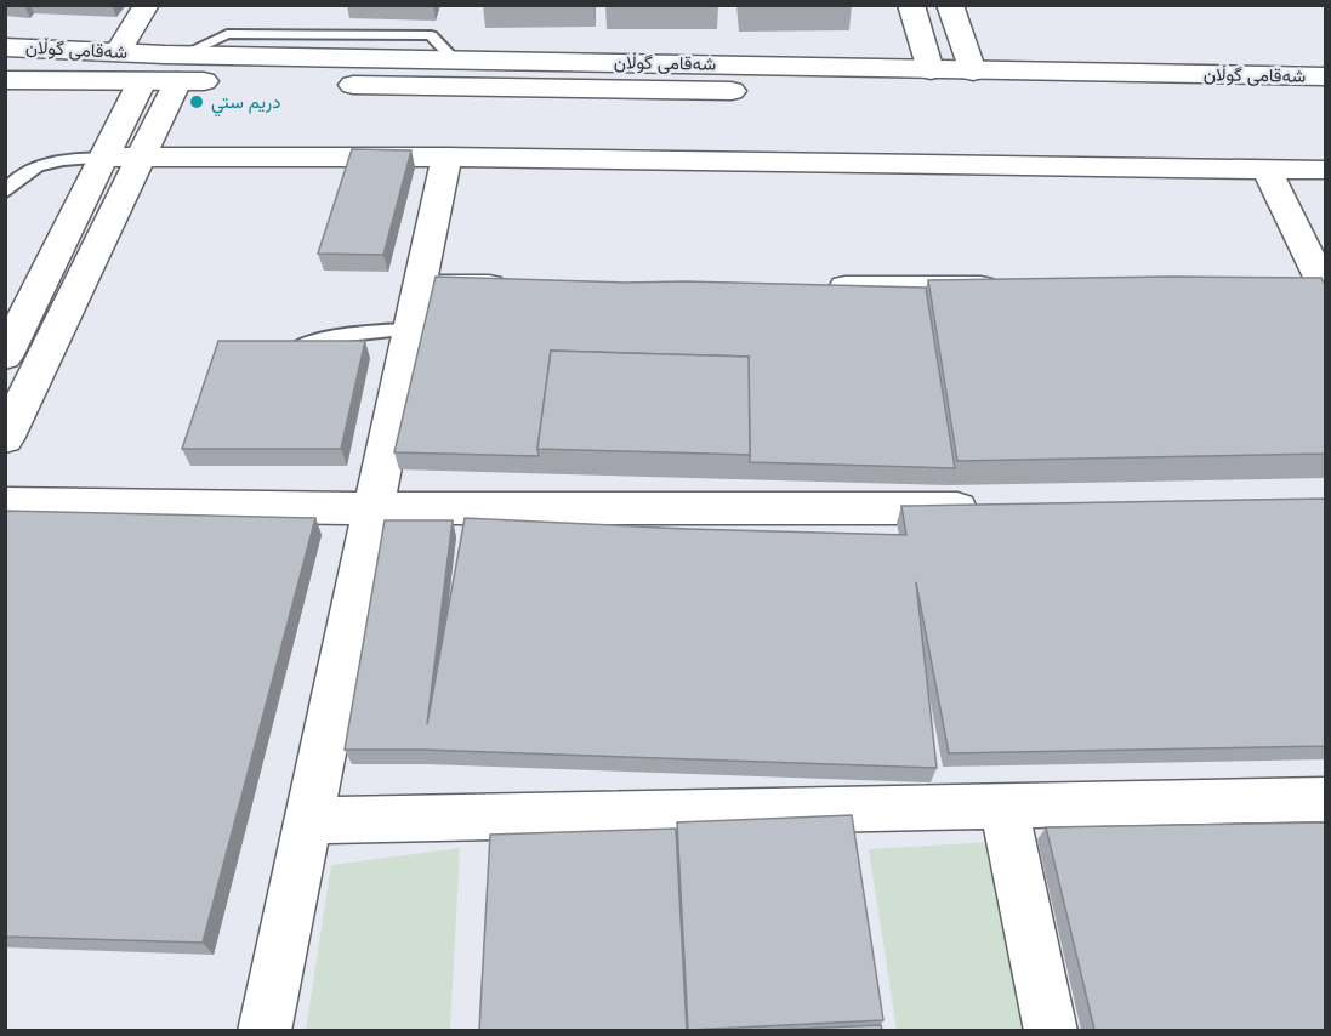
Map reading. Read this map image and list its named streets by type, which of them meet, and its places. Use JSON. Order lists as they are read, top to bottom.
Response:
{
  "streets": {
    "street": ["شەقامی گوڵان"]
  },
  "places": ["دريم ستي"]
}
